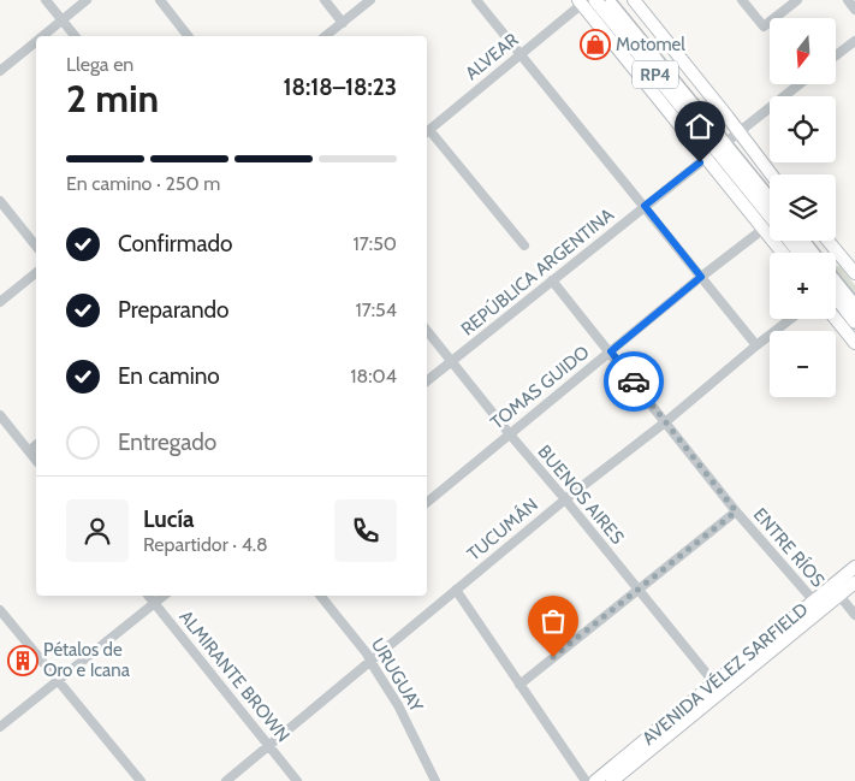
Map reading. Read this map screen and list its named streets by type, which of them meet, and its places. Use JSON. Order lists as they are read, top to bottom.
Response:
{
  "streets": {
    "main road": ["RP4", "AVENIDA VÉLEZ SARFIELD"],
    "street": [
      "ALVEAR",
      "REPÚBLICA ARGENTINA",
      "TOMAS GUIDO",
      "BUENOS AIRES",
      "TUCUMÁN",
      "ENTRE RÍOS",
      "URUGUAY",
      "ALMIRANTE BROWN"
    ]
  },
  "crossings": [
    ["RP4", "REPÚBLICA ARGENTINA"],
    ["REPÚBLICA ARGENTINA", "BUENOS AIRES"],
    ["REPÚBLICA ARGENTINA", "ENTRE RÍOS"],
    ["TOMAS GUIDO", "BUENOS AIRES"],
    ["TOMAS GUIDO", "ENTRE RÍOS"],
    ["BUENOS AIRES", "TUCUMÁN"],
    ["BUENOS AIRES", "AVENIDA VÉLEZ SARFIELD"],
    ["TUCUMÁN", "ENTRE RÍOS"],
    ["TUCUMÁN", "URUGUAY"],
    ["TUCUMÁN", "ALMIRANTE BROWN"],
    ["ENTRE RÍOS", "AVENIDA VÉLEZ SARFIELD"]
  ],
  "places": {
    "shop": ["Motomel"],
    "building": ["Pétalos de Oro e Icana"]
  },
  "north": "bottom",
  "page": {
    "map_buttons": ["+", "−"],
    "heading": ["2 min", "Llega en", "18:18–18:23"],
    "panel": ["Lucía", "Repartidor · 4.8"],
    "bar": "En camino · 250 m",
    "list": [
      ["Confirmado", "17:50"],
      ["Preparando", "17:54"],
      ["En camino", "18:04"],
      "Entregado"
    ]
  }
}
